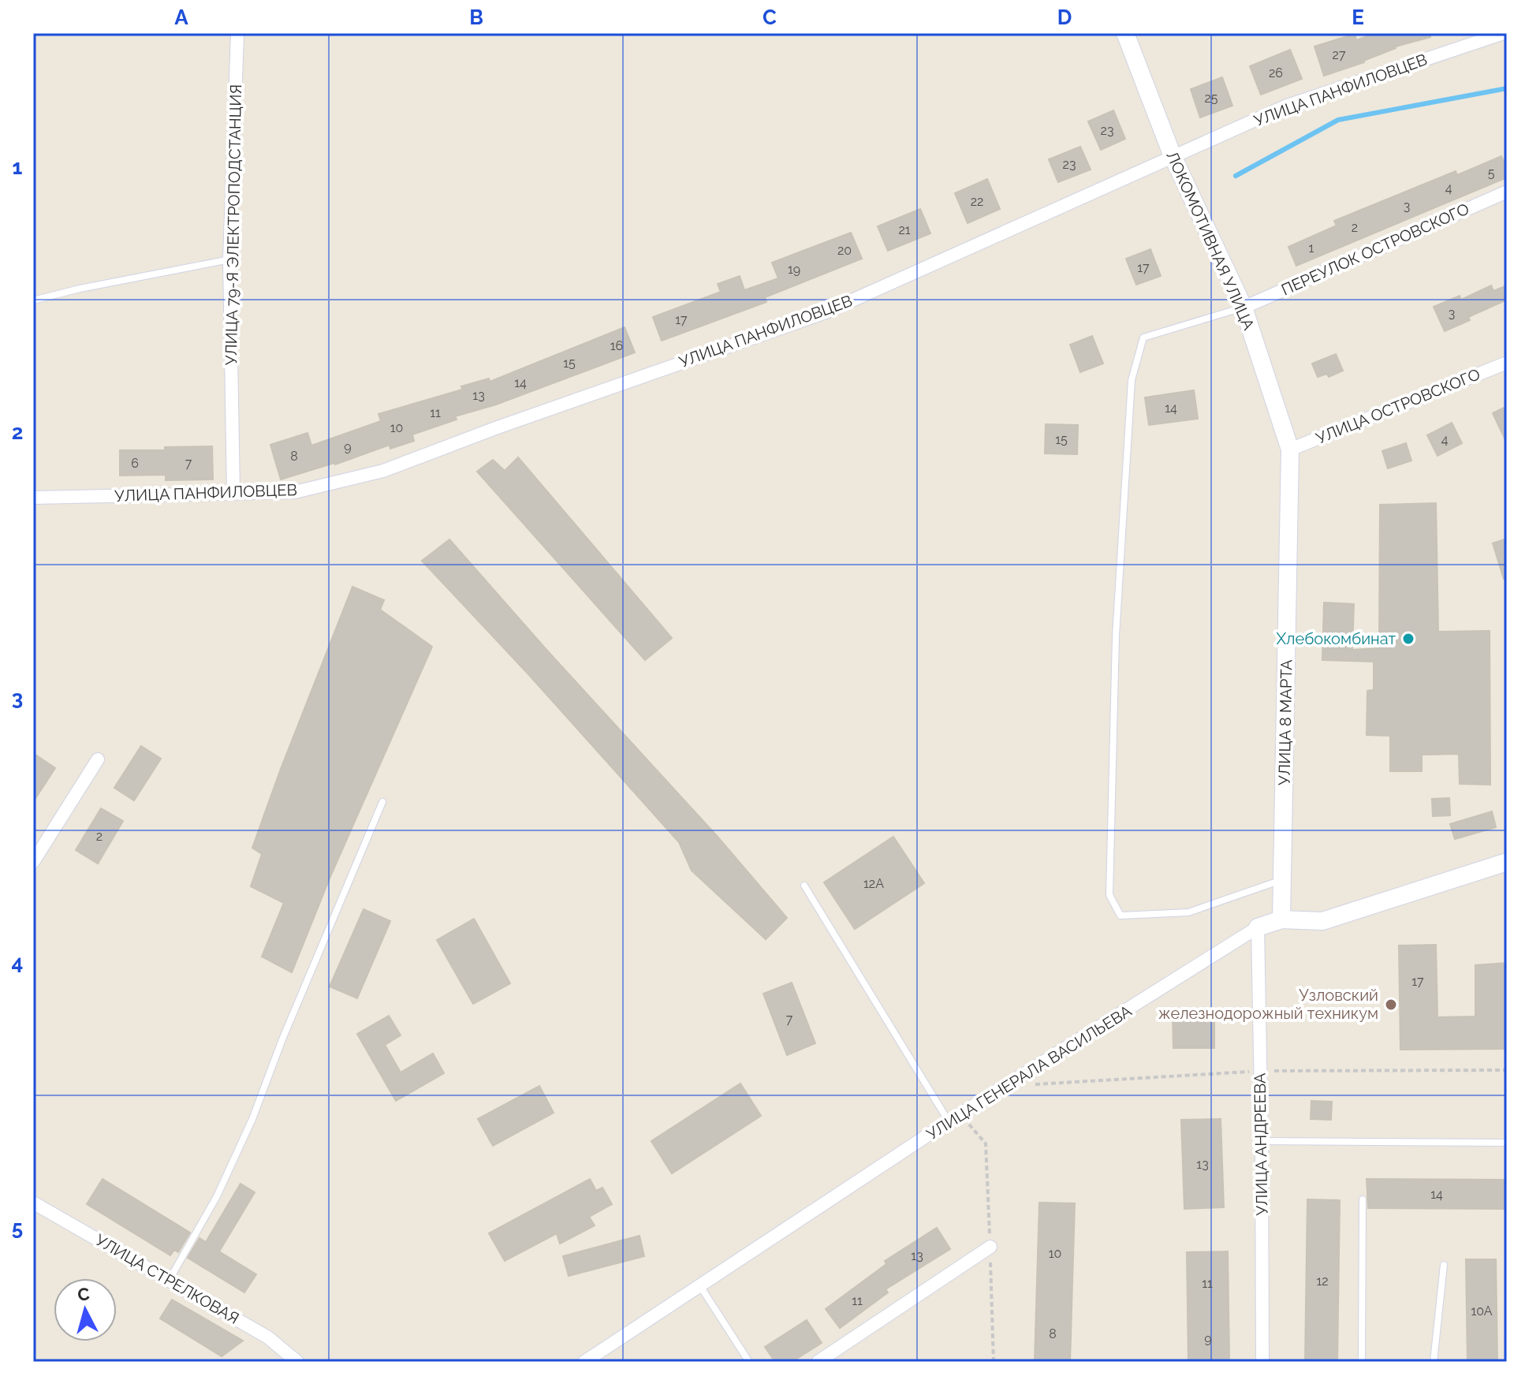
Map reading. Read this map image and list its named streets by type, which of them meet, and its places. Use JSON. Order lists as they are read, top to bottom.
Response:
{
  "streets": {
    "main road": ["ЛОКОМОТИВНАЯ УЛИЦА", "УЛИЦА 8 МАРТА", "УЛИЦА ГЕНЕРАЛА ВАСИЛЬЕВА"],
    "street": [
      "УЛИЦА ПАНФИЛОВЦЕВ",
      "УЛИЦА 79-Я ЭЛЕКТРОПОДСТАНЦИЯ",
      "ПЕРЕУЛОК ОСТРОВСКОГО",
      "УЛИЦА ОСТРОВСКОГО",
      "УЛИЦА АНДРЕЕВА",
      "УЛИЦА СТРЕЛКОВАЯ"
    ]
  },
  "crossings": [
    ["УЛИЦА ПАНФИЛОВЦЕВ", "УЛИЦА 79-Я ЭЛЕКТРОПОДСТАНЦИЯ"],
    ["УЛИЦА ПАНФИЛОВЦЕВ", "ЛОКОМОТИВНАЯ УЛИЦА"],
    ["ЛОКОМОТИВНАЯ УЛИЦА", "ПЕРЕУЛОК ОСТРОВСКОГО"],
    ["ЛОКОМОТИВНАЯ УЛИЦА", "УЛИЦА ОСТРОВСКОГО"],
    ["ЛОКОМОТИВНАЯ УЛИЦА", "УЛИЦА 8 МАРТА"],
    ["УЛИЦА ОСТРОВСКОГО", "УЛИЦА 8 МАРТА"],
    ["УЛИЦА 8 МАРТА", "УЛИЦА ГЕНЕРАЛА ВАСИЛЬЕВА"],
    ["УЛИЦА ГЕНЕРАЛА ВАСИЛЬЕВА", "УЛИЦА АНДРЕЕВА"]
  ],
  "places": ["Хлебокомбинат", "Узловский железнодорожный техникум"],
  "house_numbers": [
    "27",
    "26",
    "25",
    "23",
    "23",
    "5",
    "4",
    "22",
    "3",
    "2",
    "21",
    "1",
    "20",
    "17",
    "19",
    "3",
    "17",
    "16",
    "15",
    "14",
    "13",
    "14",
    "11",
    "10",
    "15",
    "4",
    "9",
    "8",
    "6",
    "7",
    "2",
    "12А",
    "17",
    "7",
    "13",
    "14",
    "10",
    "13",
    "12",
    "11",
    "11",
    "10А",
    "8",
    "9"
  ],
  "north": "top",
  "grid": {
    "columns": [
      "A",
      "B",
      "C",
      "D",
      "E"
    ],
    "rows": [
      "1",
      "2",
      "3",
      "4",
      "5"
    ]
  }
}
